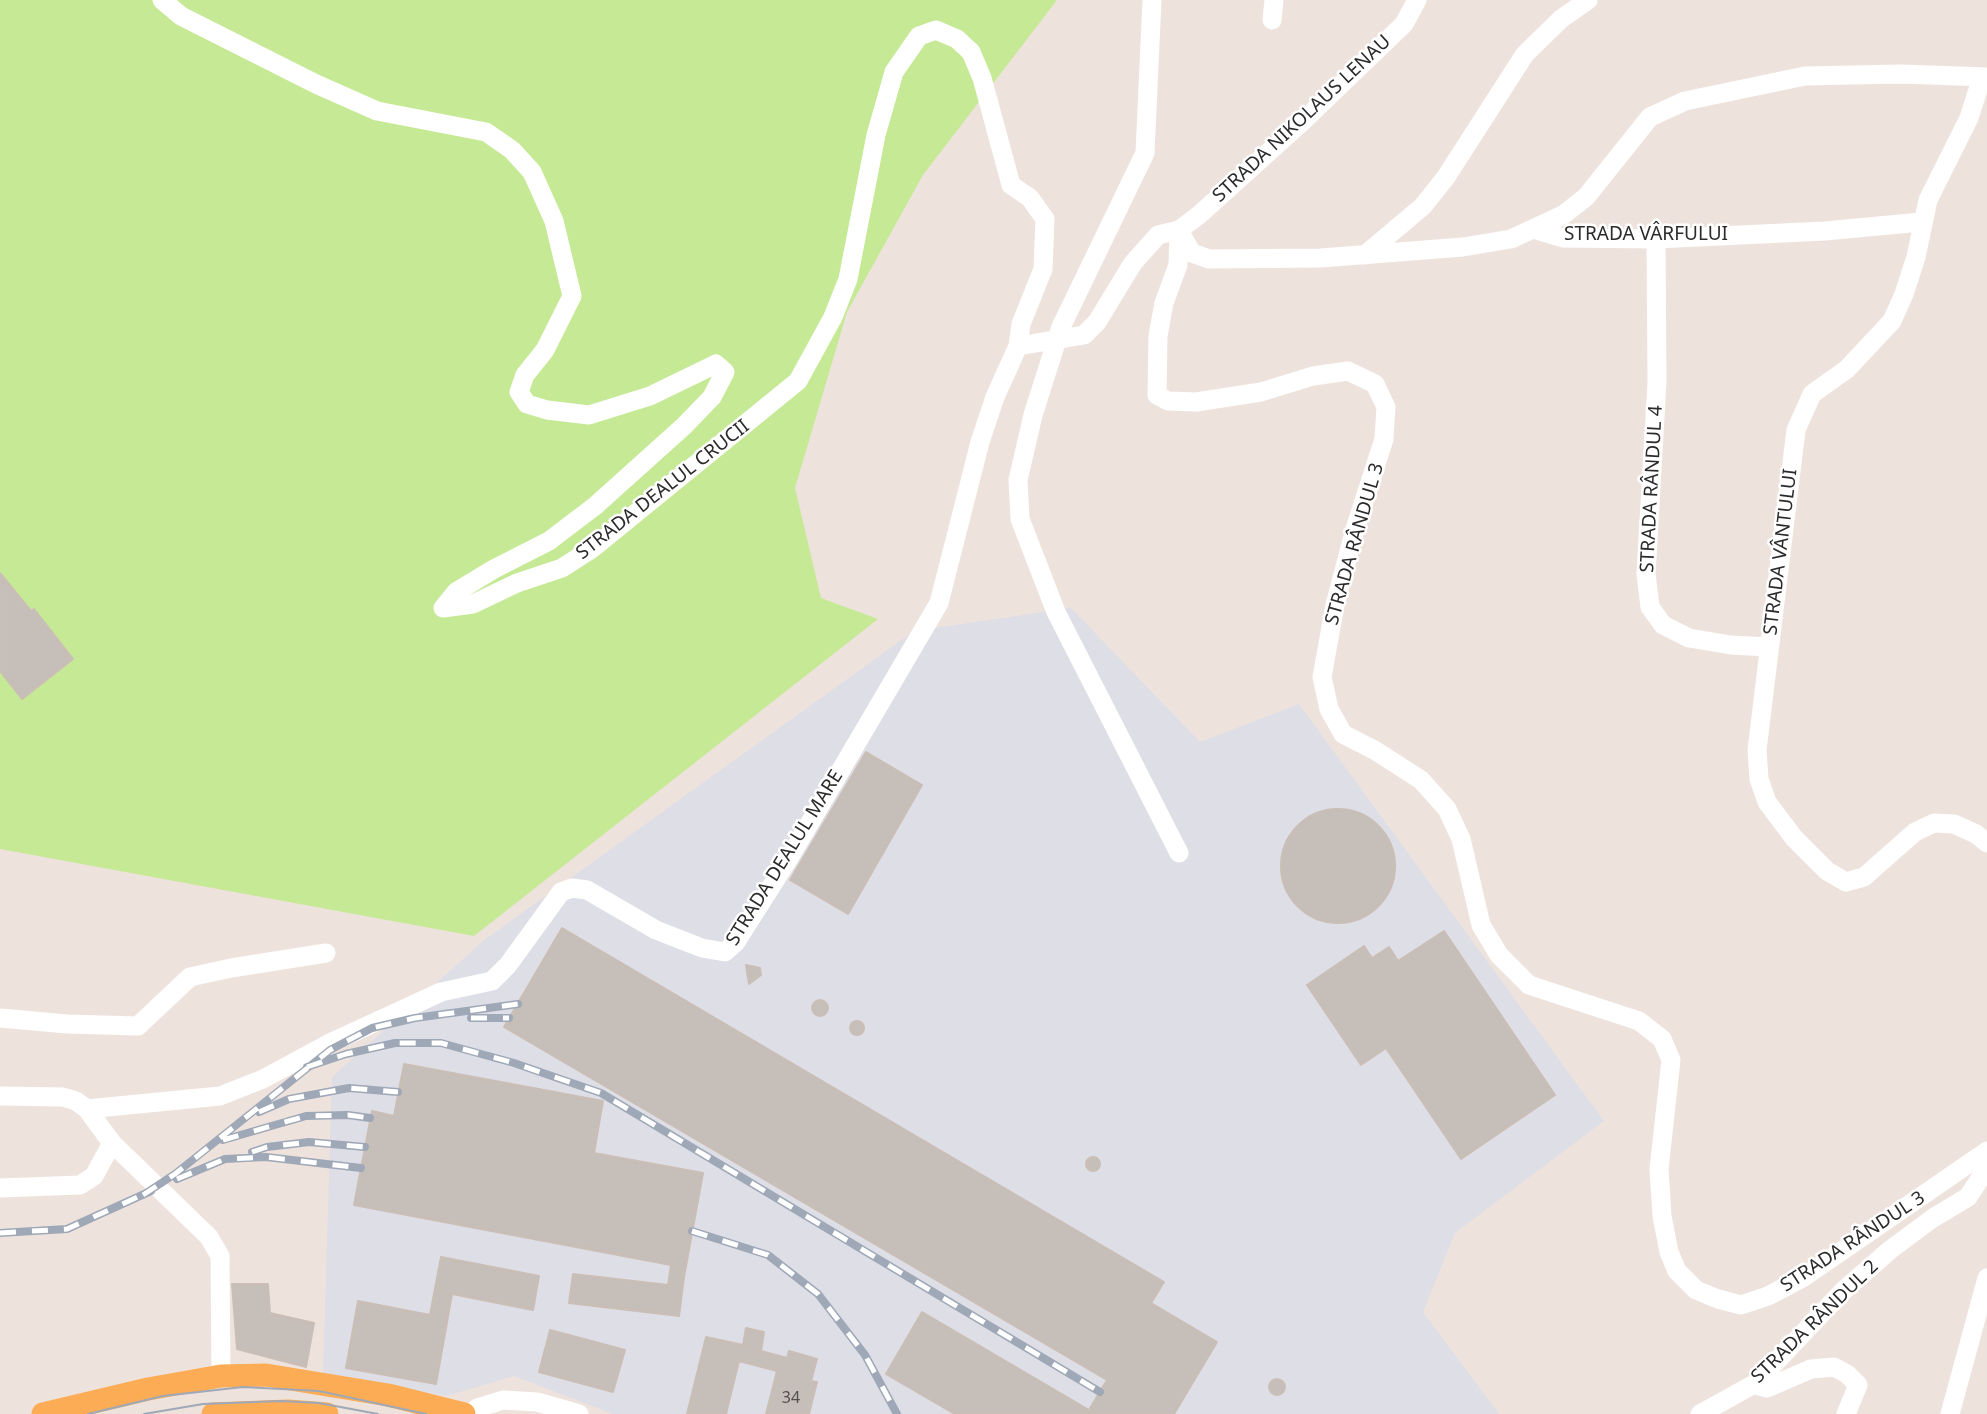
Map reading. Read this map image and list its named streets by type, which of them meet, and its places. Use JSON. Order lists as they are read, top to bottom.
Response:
{
  "streets": {
    "street": [
      "STRADA NIKOLAUS LENAU",
      "STRADA VÂRFULUI",
      "STRADA RÂNDUL 4",
      "STRADA DEALUL CRUCII",
      "STRADA RÂNDUL 3",
      "STRADA VÂNTULUI",
      "STRADA DEALUL MARE",
      "STRADA RÂNDUL 2"
    ]
  },
  "crossings": [
    ["STRADA NIKOLAUS LENAU", "STRADA DEALUL CRUCII"],
    ["STRADA NIKOLAUS LENAU", "STRADA RÂNDUL 3"],
    ["STRADA NIKOLAUS LENAU", "STRADA DEALUL MARE"],
    ["STRADA VÂRFULUI", "STRADA RÂNDUL 4"],
    ["STRADA VÂRFULUI", "STRADA VÂNTULUI"],
    ["STRADA RÂNDUL 4", "STRADA VÂNTULUI"],
    ["STRADA DEALUL CRUCII", "STRADA DEALUL MARE"]
  ],
  "house_numbers": ["34"]
}
